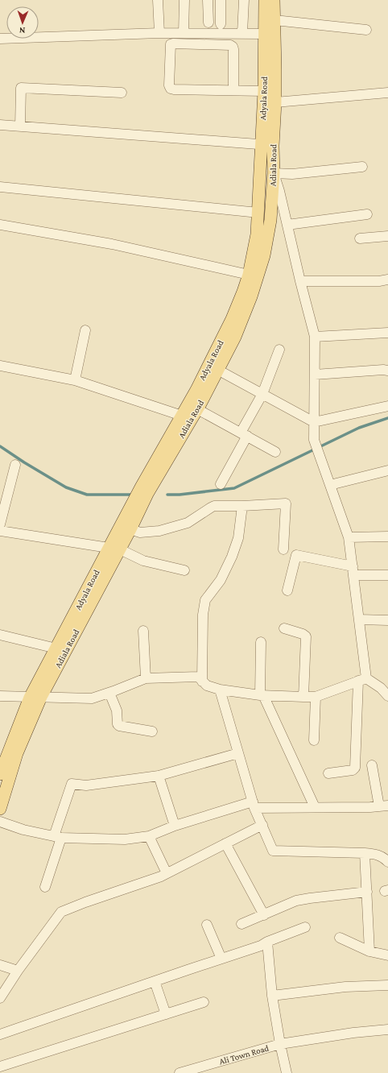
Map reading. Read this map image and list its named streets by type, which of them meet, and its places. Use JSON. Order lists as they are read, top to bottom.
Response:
{
  "streets": {
    "main road": ["Adyala Road", "Adiala Road"],
    "street": ["Ali Town Road"]
  },
  "crossings": [
    ["Adyala Road", "Adiala Road"]
  ],
  "north": "bottom"
}
